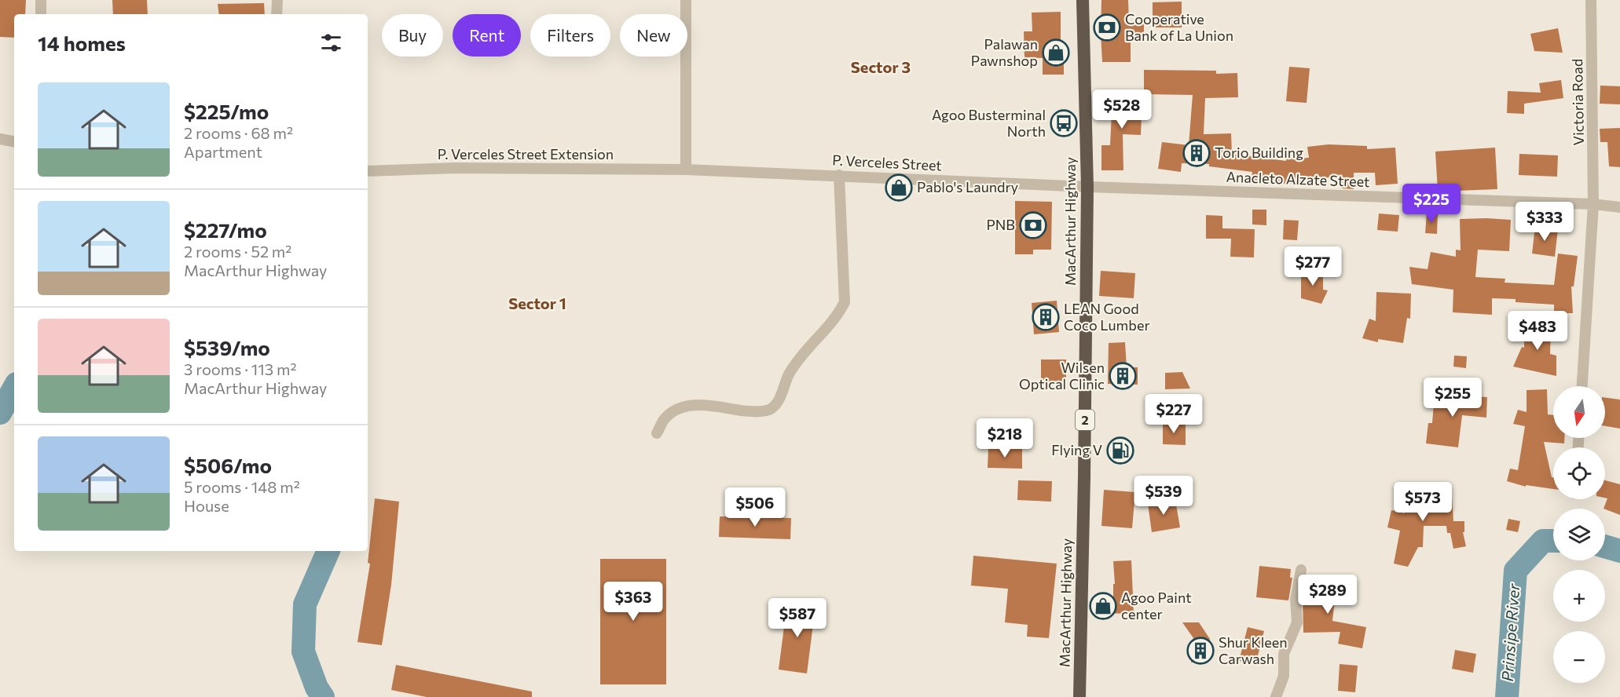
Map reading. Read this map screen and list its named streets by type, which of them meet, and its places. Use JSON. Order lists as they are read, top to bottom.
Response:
{
  "streets": {
    "highway": ["MacArthur Highway", "2"],
    "street": [
      "Victoria Road",
      "P. Verceles Street Extension",
      "P. Verceles Street",
      "Anacleto Alzate Street"
    ]
  },
  "crossings": [
    ["Victoria Road", "Anacleto Alzate Street"],
    ["P. Verceles Street Extension", "P. Verceles Street"],
    ["P. Verceles Street", "Anacleto Alzate Street"],
    ["P. Verceles Street", "MacArthur Highway"],
    ["Anacleto Alzate Street", "MacArthur Highway"]
  ],
  "districts": ["Sector 3", "Sector 1"],
  "water": ["Prinsipe River"],
  "places": {
    "bank": ["Cooperative Bank of La Union", "PNB"],
    "shop": ["Palawan Pawnshop", "Pablo's Laundry", "Agoo Paint center"],
    "bus stop": ["Agoo Busterminal North"],
    "building": [
      "Torio Building",
      "LEAN Good Coco Lumber",
      "Wilsen Optical Clinic",
      "Shur Kleen Carwash"
    ],
    "fuel station": ["Flying V"]
  },
  "north": "bottom",
  "page": {
    "chip": [
      "Buy",
      "Rent",
      "Filters",
      "New"
    ],
    "heading": "14 homes",
    "list": [
      {
        "name": "$225/mo",
        "note": "2 rooms · 68 m² · Apartment"
      },
      {
        "name": "$227/mo",
        "note": "2 rooms · 52 m² · MacArthur Highway"
      },
      {
        "name": "$539/mo",
        "note": "3 rooms · 113 m² · MacArthur Highway"
      },
      {
        "name": "$506/mo",
        "note": "5 rooms · 148 m² · House"
      }
    ],
    "price": [
      "$528",
      "$225",
      "$333",
      "$277",
      "$483",
      "$255",
      "$227",
      "$218",
      "$539",
      "$573",
      "$506",
      "$289",
      "$363",
      "$587"
    ],
    "map_buttons": ["+", "−"]
  }
}
